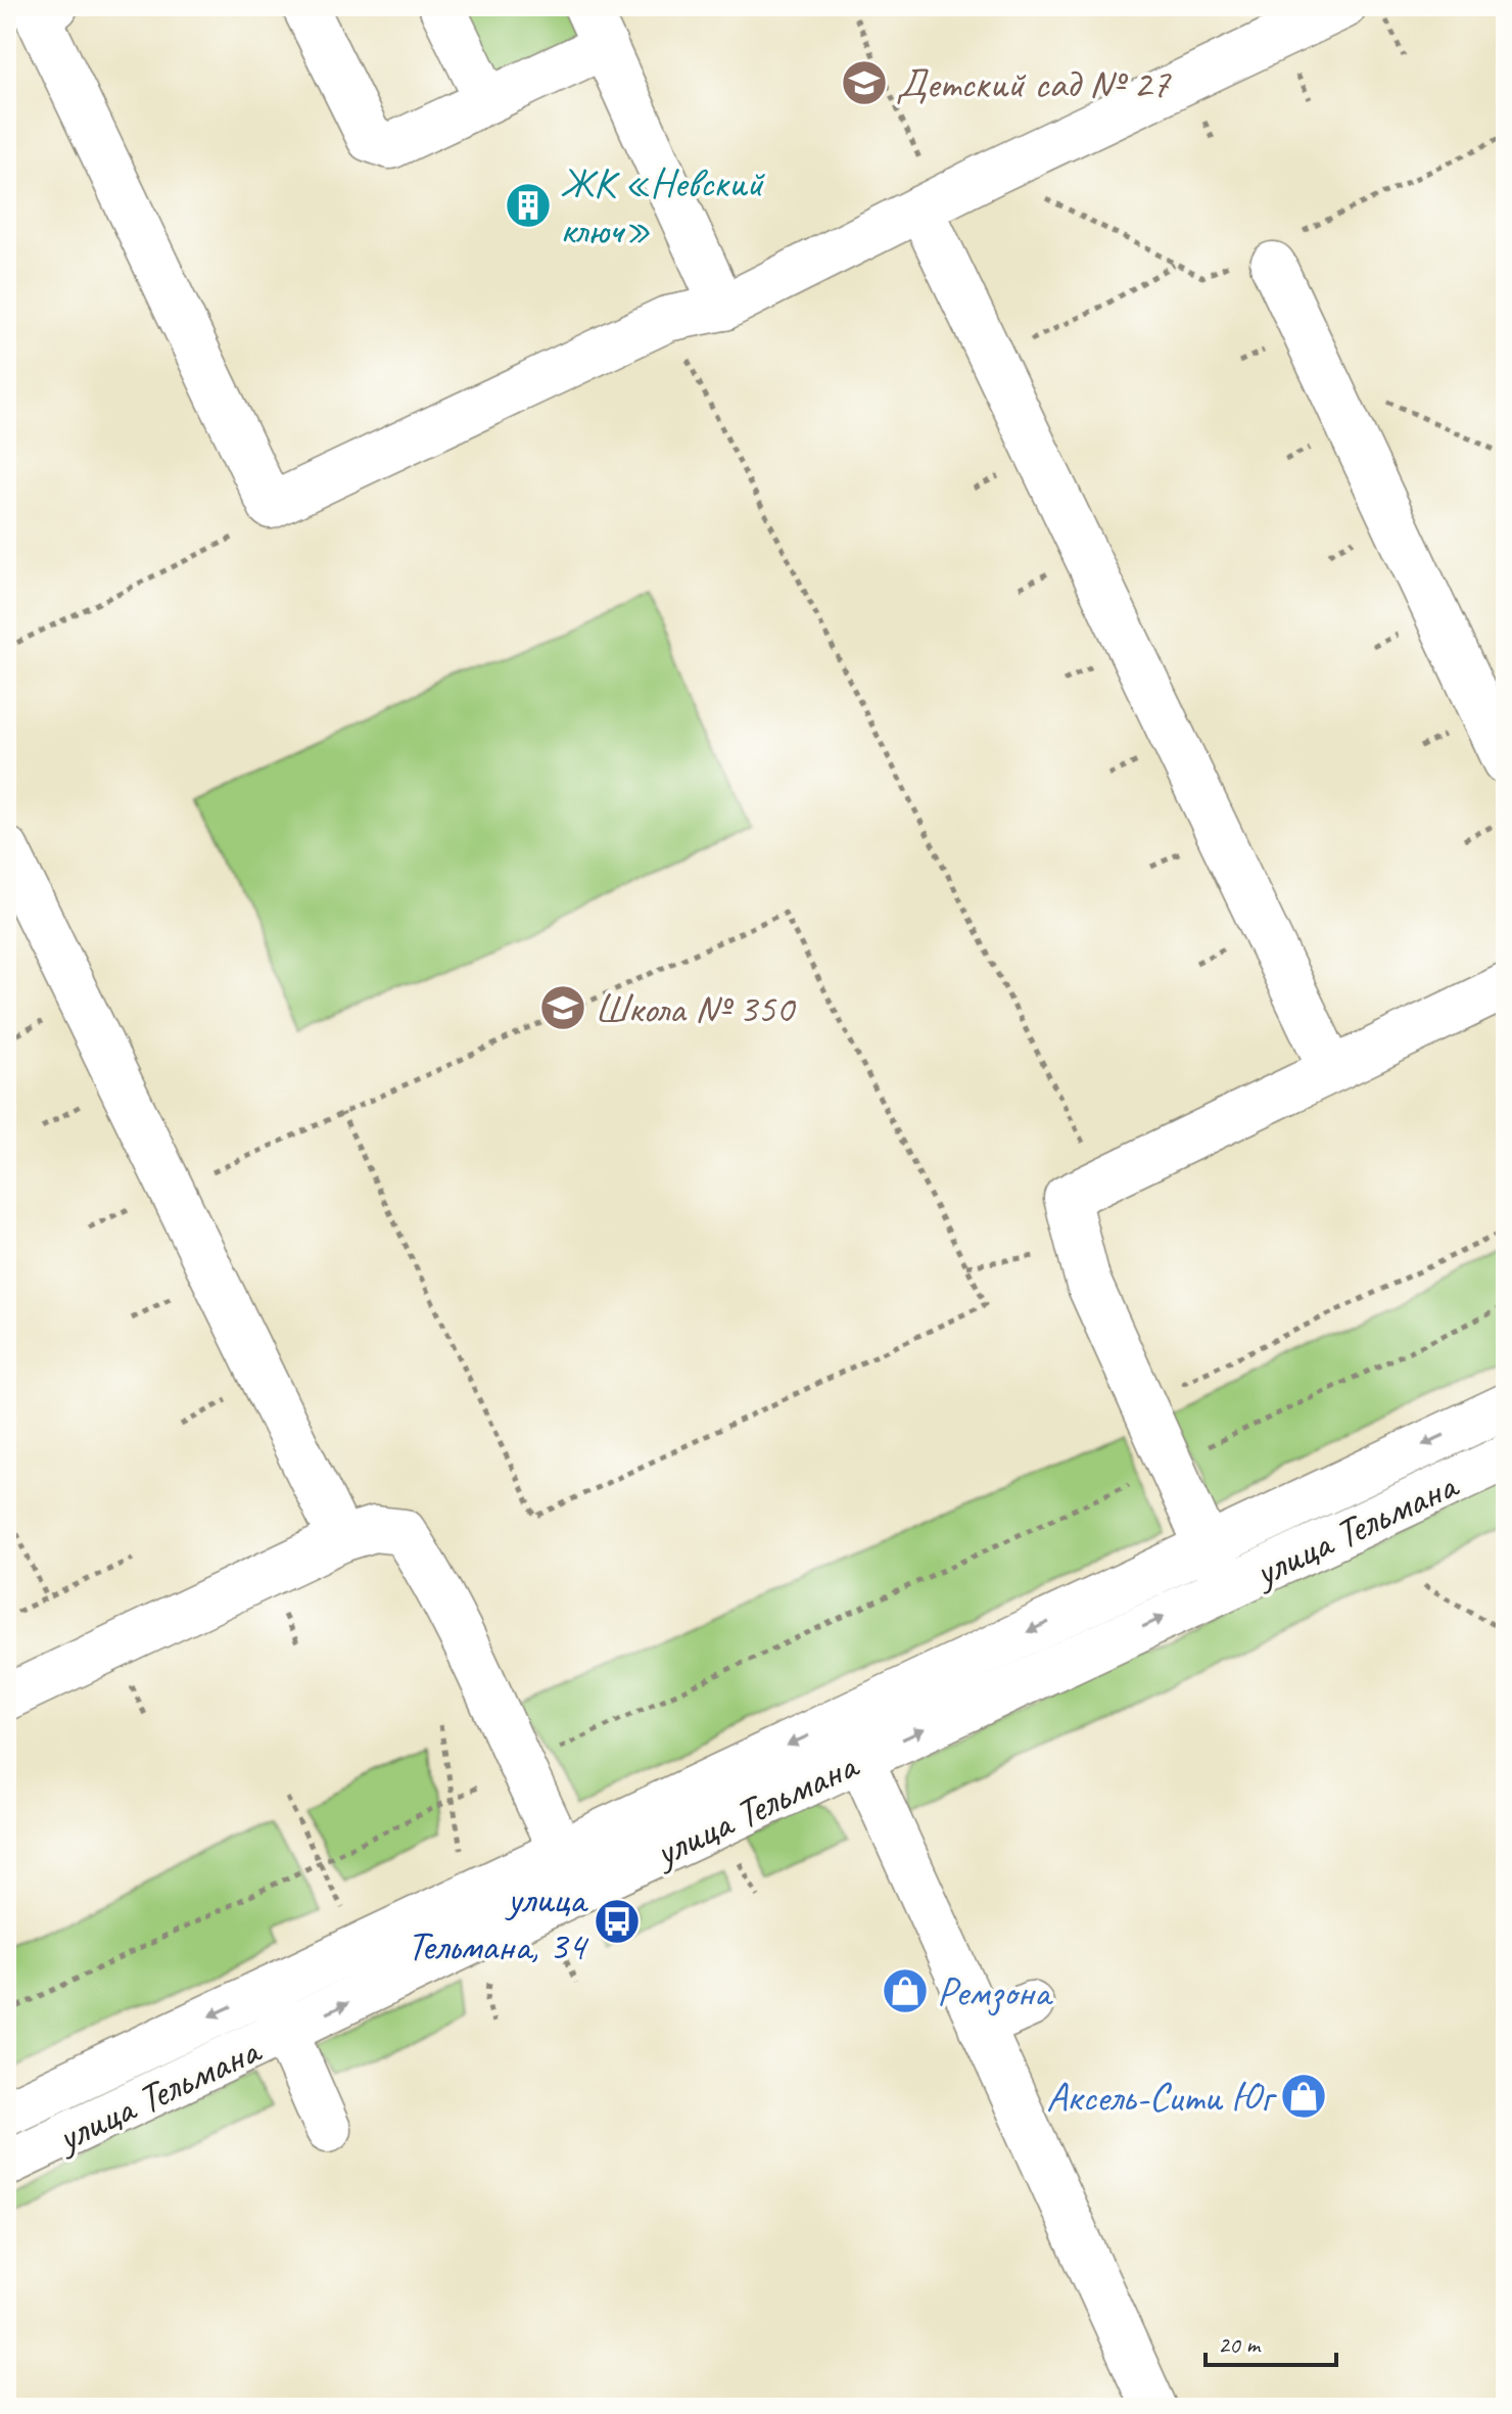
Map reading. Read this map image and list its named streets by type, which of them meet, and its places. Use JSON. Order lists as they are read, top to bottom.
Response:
{
  "streets": {
    "street": ["улица Тельмана"]
  },
  "places": {
    "school or university": ["Детский сад № 27", "Школа № 350"],
    "building": ["ЖК «Невский ключ»"],
    "bus stop": ["улица Тельмана, 34"],
    "shop": ["Ремзона", "Аксель-Сити Юг"]
  },
  "scale_bar": "20 m"
}
